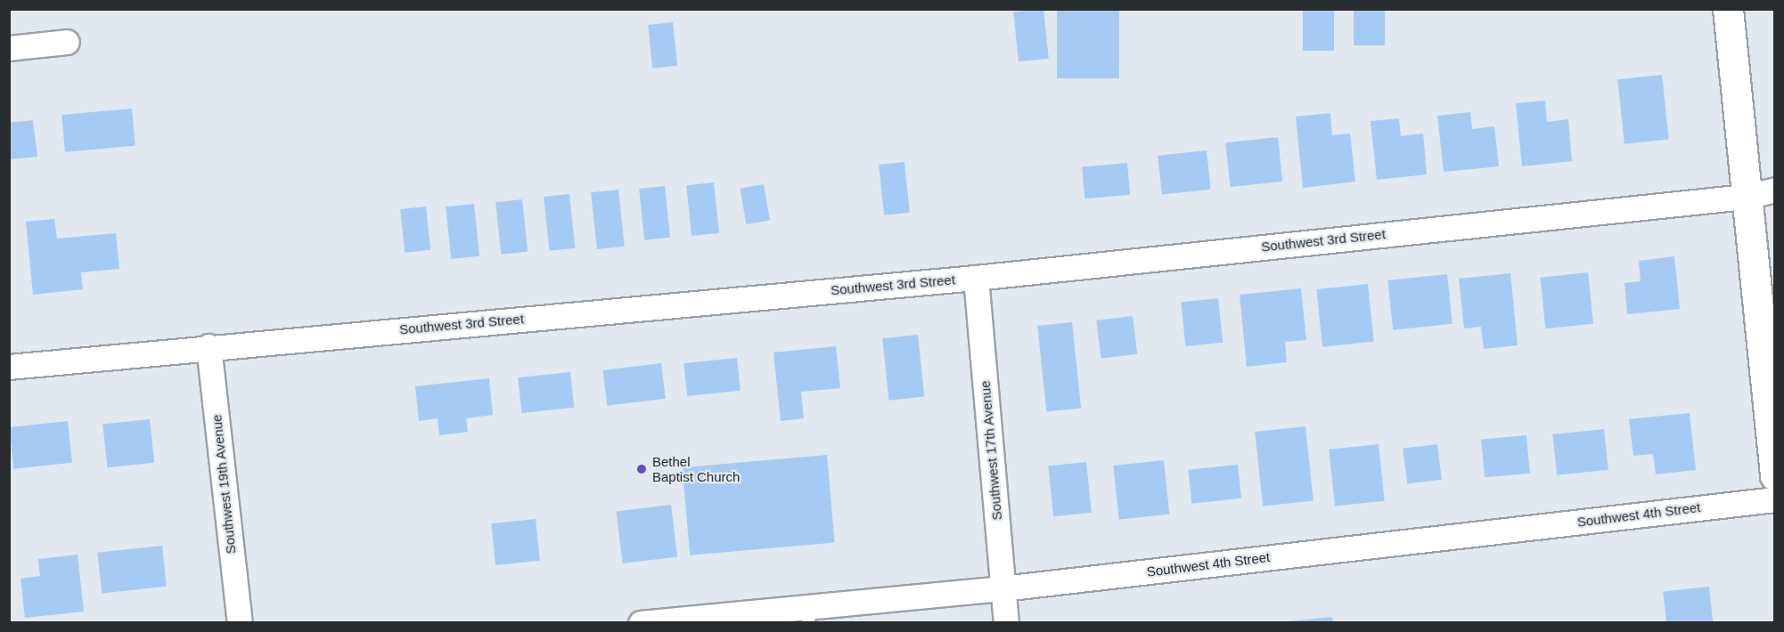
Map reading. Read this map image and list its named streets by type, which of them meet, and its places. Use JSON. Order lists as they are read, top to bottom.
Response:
{
  "streets": {
    "street": [
      "Southwest 3rd Street",
      "Southwest 17th Avenue",
      "Southwest 19th Avenue",
      "Southwest 4th Street"
    ]
  },
  "crossings": [
    ["Southwest 3rd Street", "Southwest 17th Avenue"],
    ["Southwest 3rd Street", "Southwest 19th Avenue"],
    ["Southwest 17th Avenue", "Southwest 4th Street"]
  ],
  "places": ["Bethel Baptist Church"]
}
